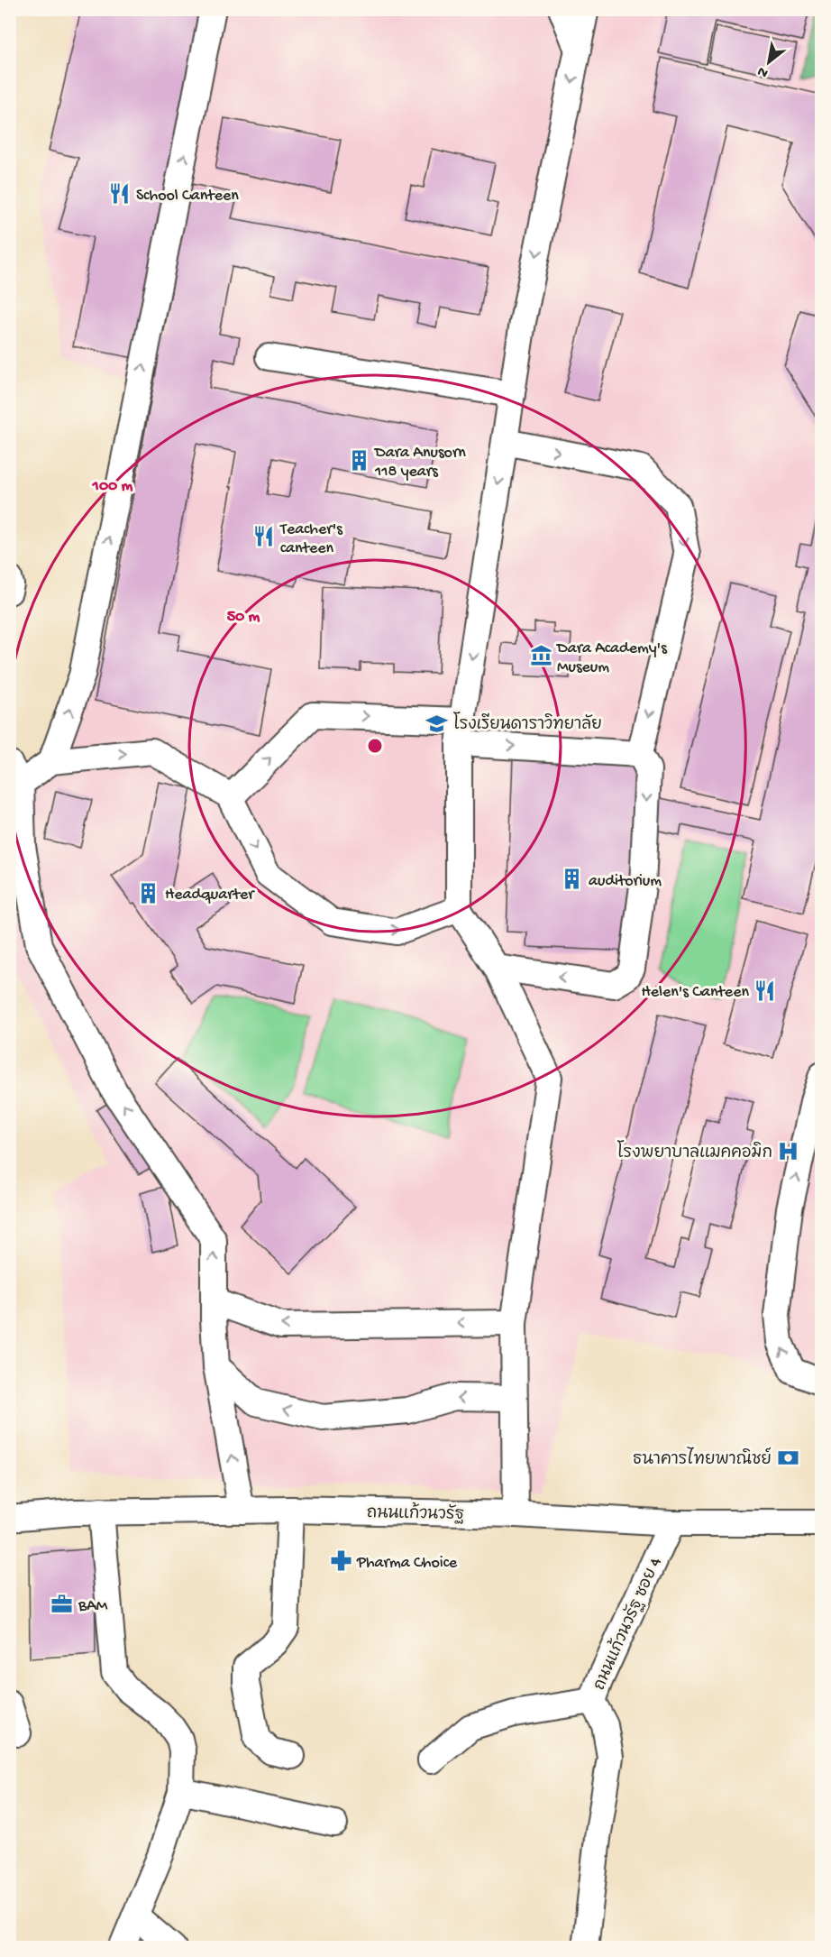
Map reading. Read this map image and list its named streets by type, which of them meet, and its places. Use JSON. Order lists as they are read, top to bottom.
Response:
{
  "streets": {
    "street": ["ถนนแก้วนวรัฐ", "ถนนแก้วนวรัฐ ซอย 4"]
  },
  "crossings": [
    ["ถนนแก้วนวรัฐ", "ถนนแก้วนวรัฐ ซอย 4"]
  ],
  "places": {
    "restaurant": ["School Canteen", "Teacher's canteen", "Helen's Canteen"],
    "building": ["Dara Anusorn 118 years", "auditorium", "Headquarter"],
    "museum": ["Dara Academy's Museum"],
    "school or university": ["โรงเรียนดาราวิทยาลัย"],
    "hospital": ["โรงพยาบาลแมคคอมิก"],
    "bank": ["ธนาคารไทยพาณิชย์"],
    "pharmacy": ["Pharma Choice"],
    "office": ["BAM"]
  },
  "north": "bottom left",
  "rings": ["100 m", "50 m"]
}
